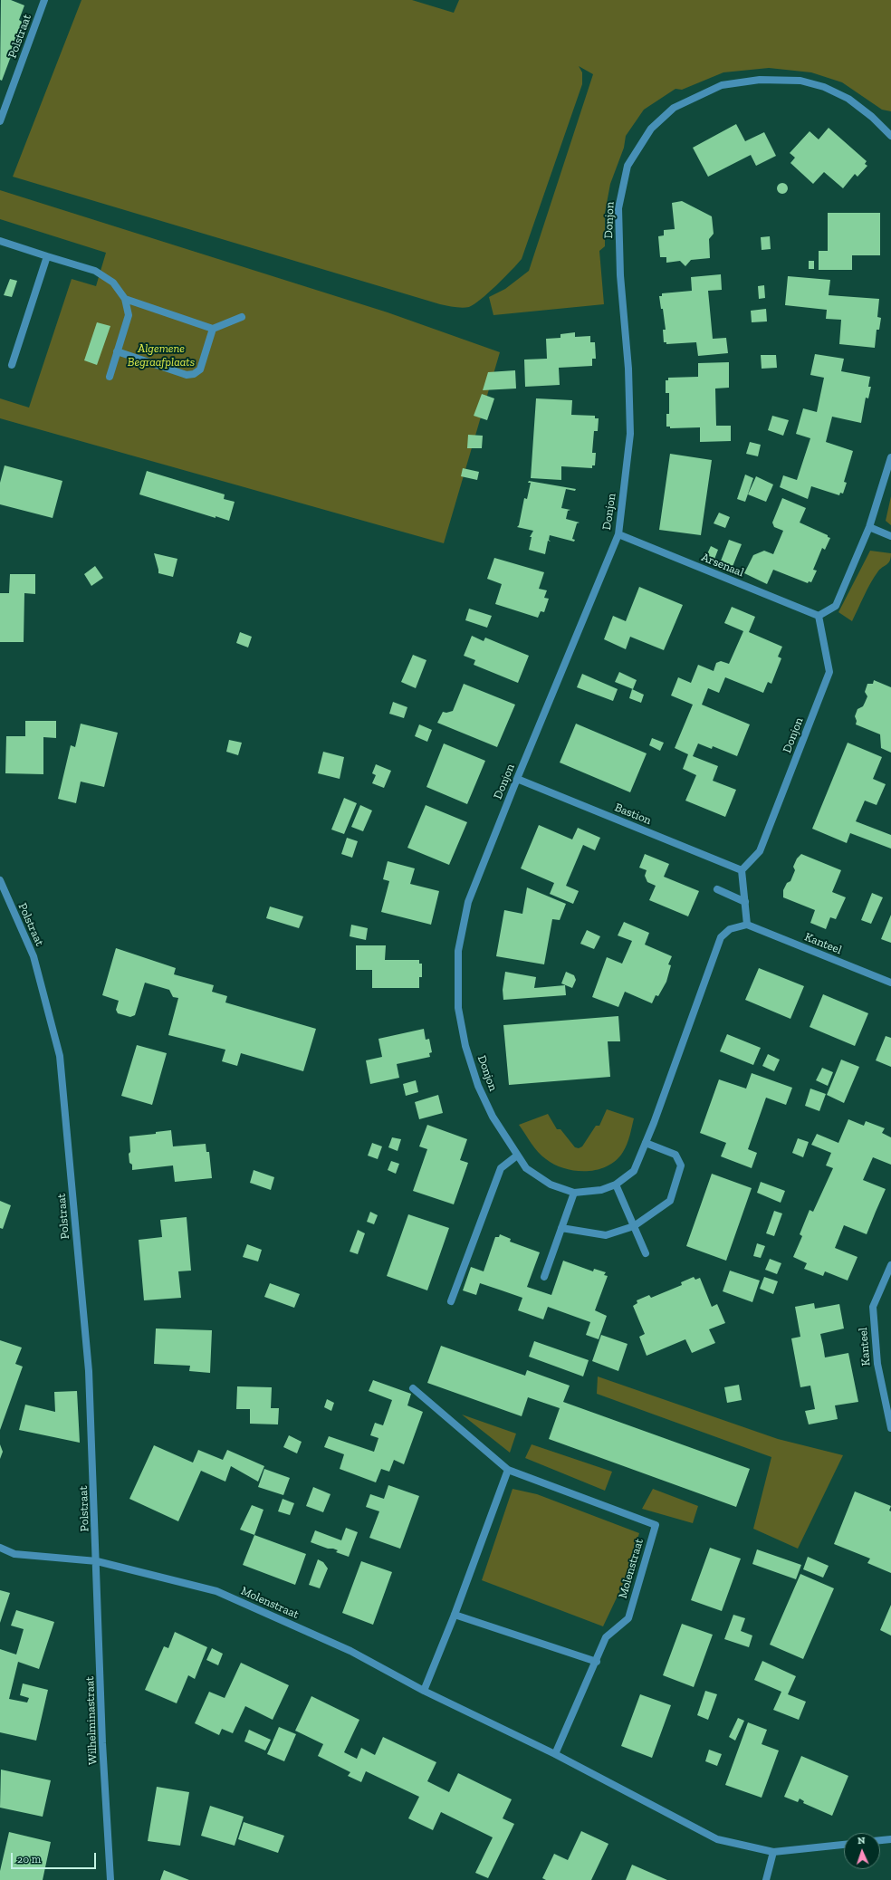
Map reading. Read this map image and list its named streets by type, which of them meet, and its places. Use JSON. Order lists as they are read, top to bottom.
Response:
{
  "streets": {
    "street": [
      "Polstraat",
      "Donjon",
      "Arsenaal",
      "Bastion",
      "Kanteel",
      "Molenstraat",
      "Wilhelminastraat"
    ]
  },
  "crossings": [
    ["Polstraat", "Molenstraat"],
    ["Polstraat", "Wilhelminastraat"],
    ["Donjon", "Arsenaal"],
    ["Donjon", "Bastion"],
    ["Donjon", "Kanteel"],
    ["Molenstraat", "Wilhelminastraat"]
  ],
  "parks": ["Algemene Begraafplaats"],
  "scale_bar": "20 m",
  "north": "top"
}
